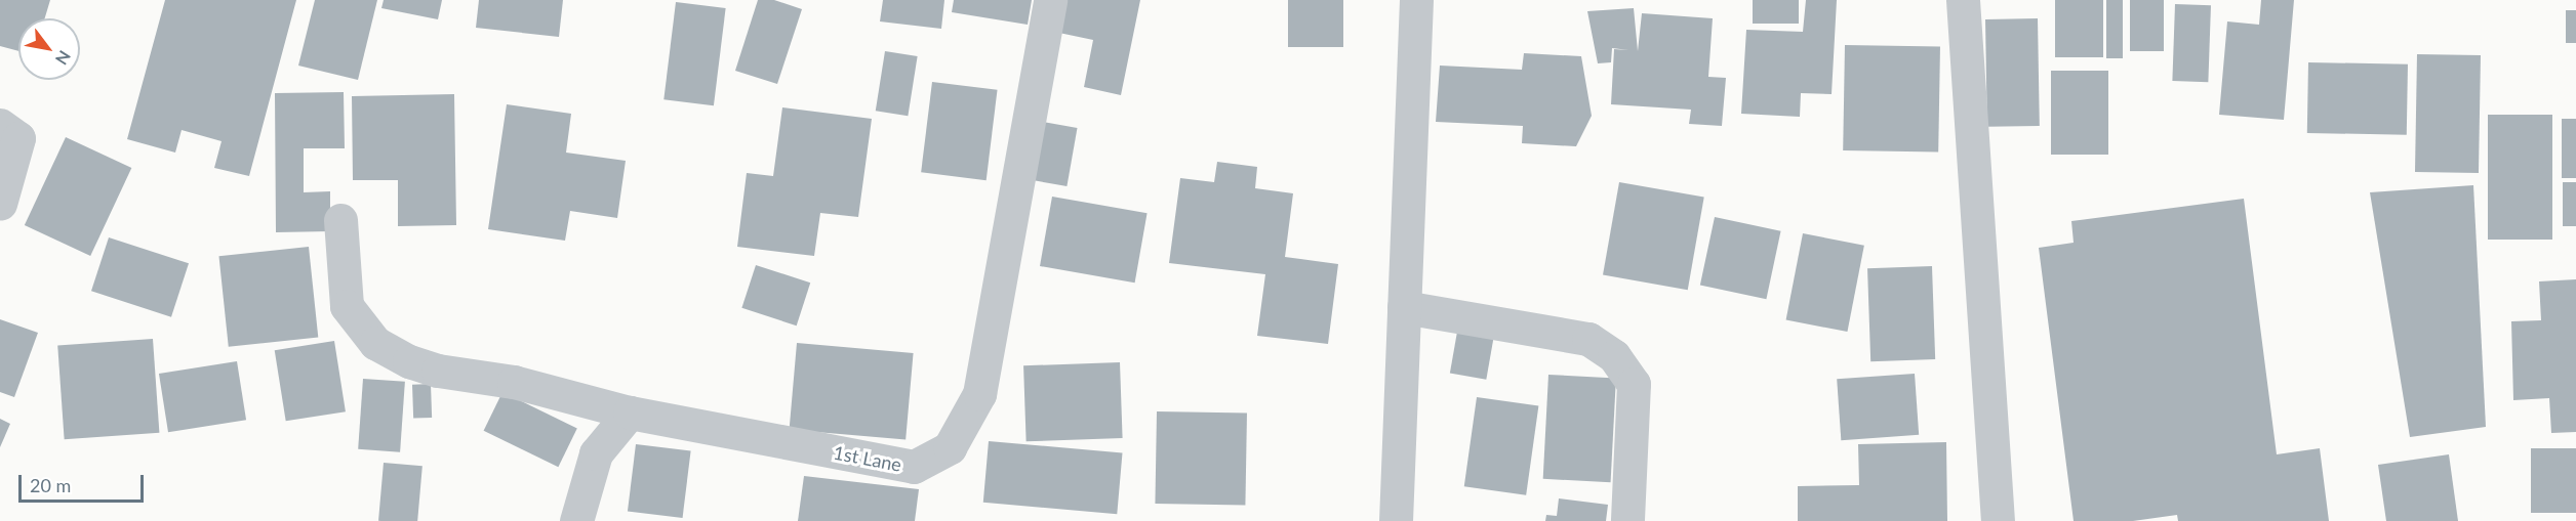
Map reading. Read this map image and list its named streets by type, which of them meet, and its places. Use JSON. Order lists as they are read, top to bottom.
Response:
{
  "streets": {
    "street": ["1st Lane"]
  },
  "scale_bar": "20 m",
  "north": "bottom right"
}
